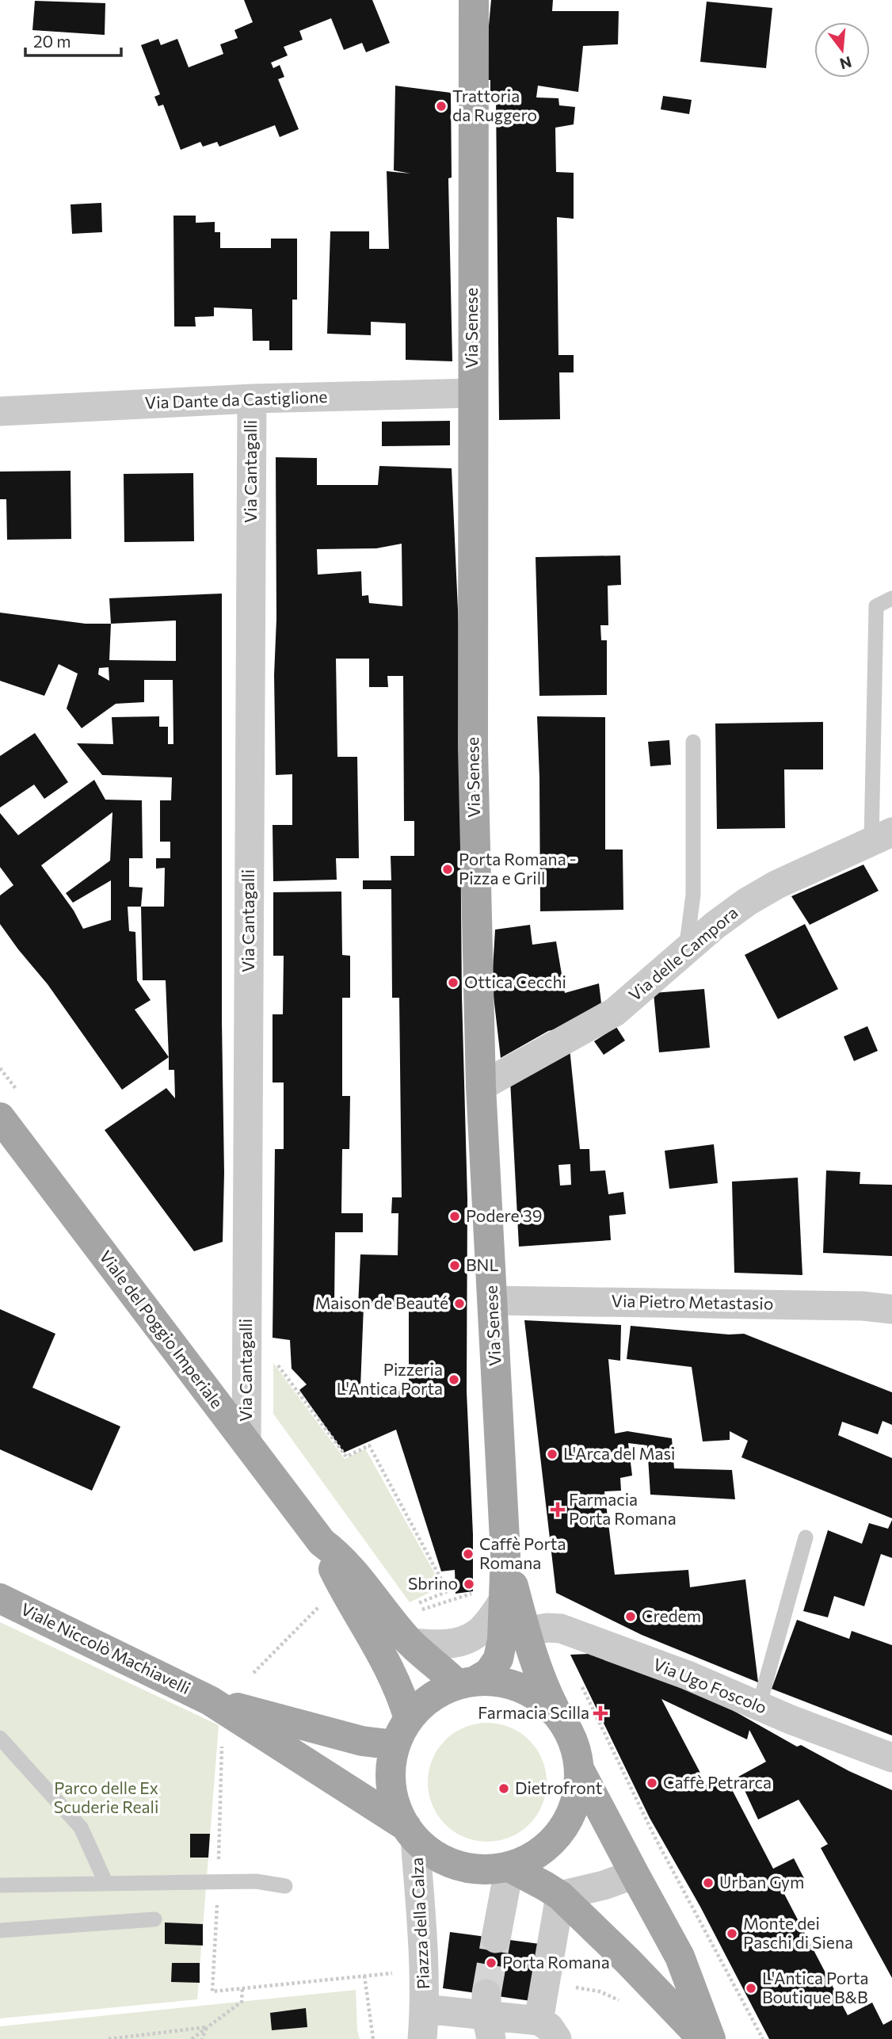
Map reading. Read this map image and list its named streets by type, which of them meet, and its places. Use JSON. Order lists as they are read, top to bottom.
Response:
{
  "streets": {
    "main road": ["Via Senese", "Viale del Poggio Imperiale", "Viale Niccolò Machiavelli"],
    "street": [
      "Via Dante da Castiglione",
      "Via Cantagalli",
      "Via delle Campora",
      "Via Pietro Metastasio",
      "Via Ugo Foscolo",
      "Piazza della Calza"
    ]
  },
  "crossings": [
    ["Via Senese", "Via Dante da Castiglione"],
    ["Via Senese", "Via delle Campora"],
    ["Via Senese", "Via Pietro Metastasio"],
    ["Via Senese", "Viale del Poggio Imperiale"],
    ["Via Senese", "Viale Niccolò Machiavelli"],
    ["Via Senese", "Via Ugo Foscolo"],
    ["Via Senese", "Piazza della Calza"],
    ["Via Dante da Castiglione", "Via Cantagalli"],
    ["Via Cantagalli", "Viale del Poggio Imperiale"],
    ["Viale del Poggio Imperiale", "Viale Niccolò Machiavelli"],
    ["Viale del Poggio Imperiale", "Piazza della Calza"],
    ["Viale Niccolò Machiavelli", "Piazza della Calza"]
  ],
  "parks": ["Parco delle Ex Scuderie Reali"],
  "places": {
    "other": [
      "Trattoria da Ruggero",
      "Porta Romana - Pizza e Grill",
      "Ottica Cecchi",
      "Podere 39",
      "BNL",
      "Maison de Beauté",
      "Pizzeria L'Antica Porta",
      "L'Arca del Masi",
      "Caffè Porta Romana",
      "Sbrino",
      "Credem",
      "Caffè Petrarca",
      "Dietrofront",
      "Urban Gym",
      "Monte dei Paschi di Siena",
      "Porta Romana",
      "L'Antica Porta Boutique B&B"
    ],
    "health": ["Farmacia Porta Romana", "Farmacia Scilla"]
  },
  "scale_bar": "20 m",
  "north": "bottom"
}
